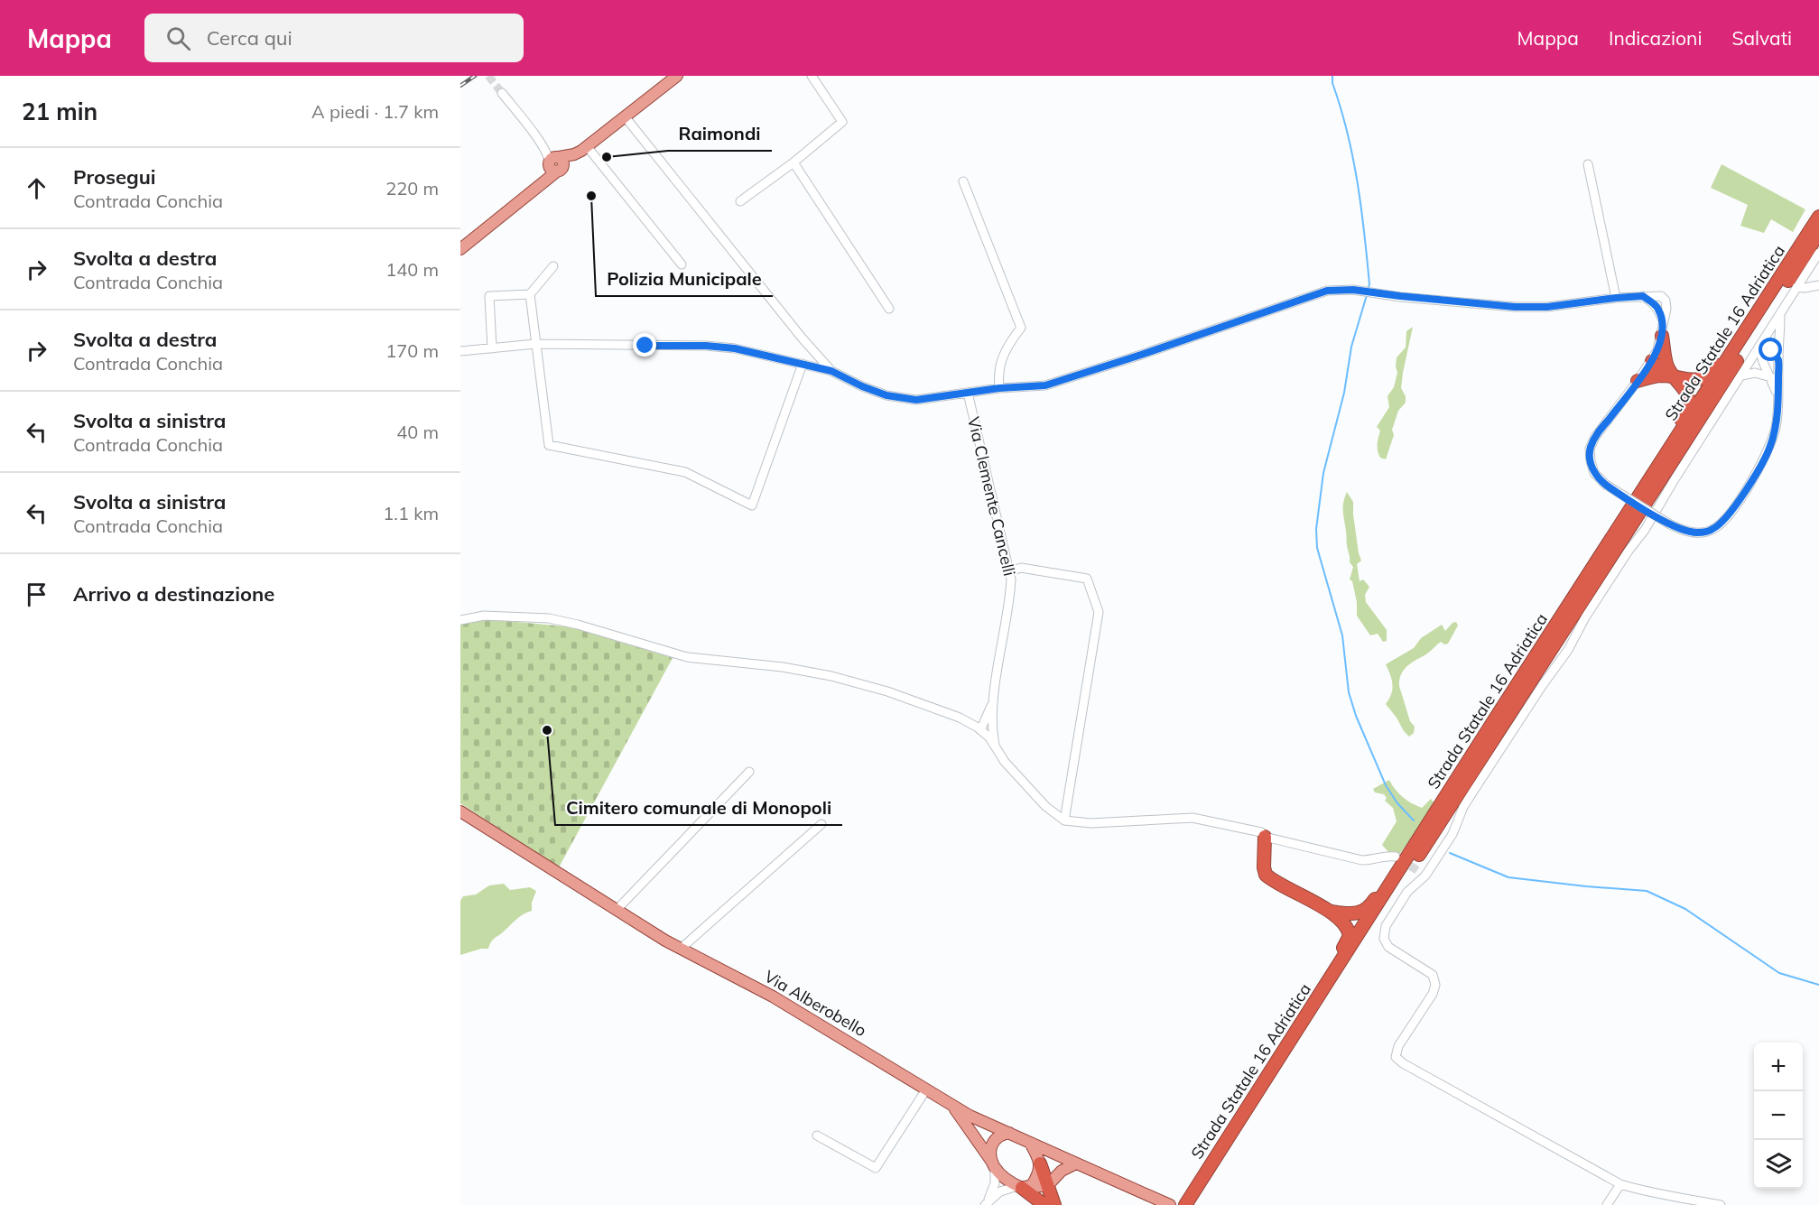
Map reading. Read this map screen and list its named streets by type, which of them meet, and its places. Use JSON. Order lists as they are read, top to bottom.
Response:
{
  "streets": {
    "highway": ["Strada Statale 16 Adriatica"],
    "main road": ["Via Alberobello"],
    "street": ["Via Clemente Cancelli"]
  },
  "places": ["Raimondi", "Polizia Municipale", "Cimitero comunale di Monopoli"],
  "page": {
    "header": "Mappa",
    "search": "Cerca qui",
    "nav": ["Mappa", "Indicazioni", "Salvati"],
    "heading": ["21 min", "A piedi · 1.7 km"],
    "list": [
      ["Prosegui", "Contrada Conchia", "220 m"],
      ["Svolta a destra", "Contrada Conchia", "140 m"],
      ["Svolta a destra", "Contrada Conchia", "170 m"],
      ["Svolta a sinistra", "Contrada Conchia", "40 m"],
      ["Svolta a sinistra", "Contrada Conchia", "1.1 km"],
      "Arrivo a destinazione"
    ],
    "map_buttons": ["+", "−"]
  }
}
